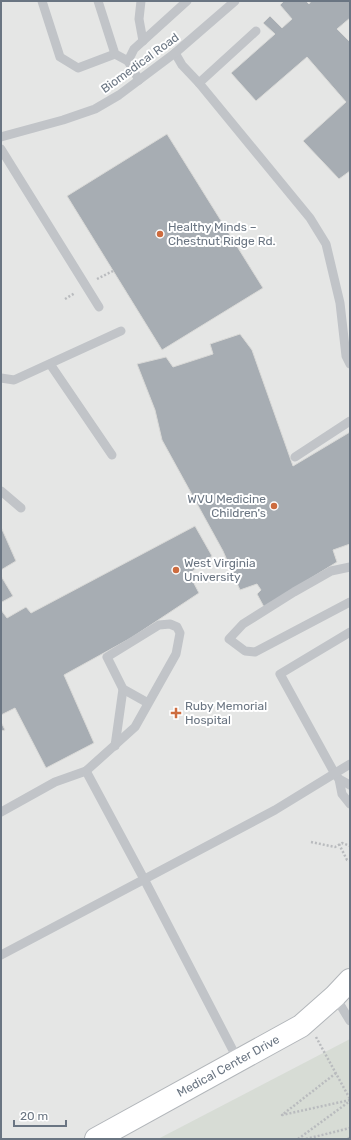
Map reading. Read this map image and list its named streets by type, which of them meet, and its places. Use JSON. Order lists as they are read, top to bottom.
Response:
{
  "streets": {
    "street": ["Medical Center Drive"],
    "lane": ["Biomedical Road"]
  },
  "places": {
    "other": ["Healthy Minds – Chestnut Ridge Rd.", "WVU Medicine Children's", "West Virginia University"],
    "health": ["Ruby Memorial Hospital"]
  },
  "scale_bar": "20 m"
}
